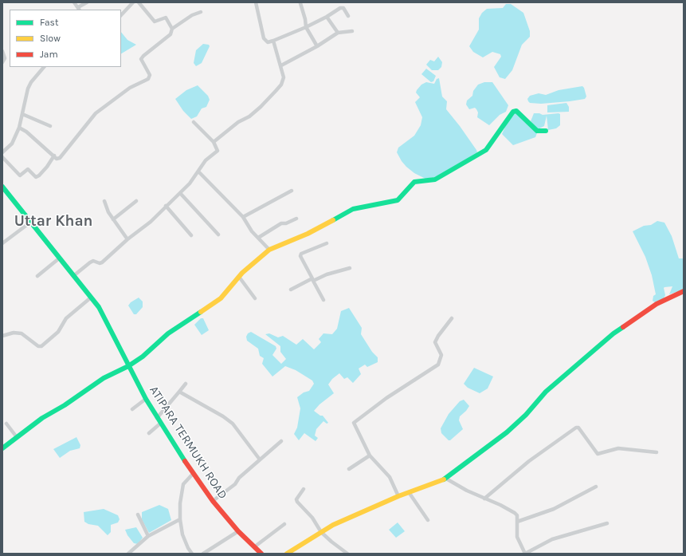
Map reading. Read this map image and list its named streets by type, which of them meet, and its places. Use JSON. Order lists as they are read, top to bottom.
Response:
{
  "streets": {
    "street": ["ATIPARA TERMUKH ROAD"]
  },
  "districts": ["Uttar Khan"],
  "legend": ["Fast", "Slow", "Jam"]
}
